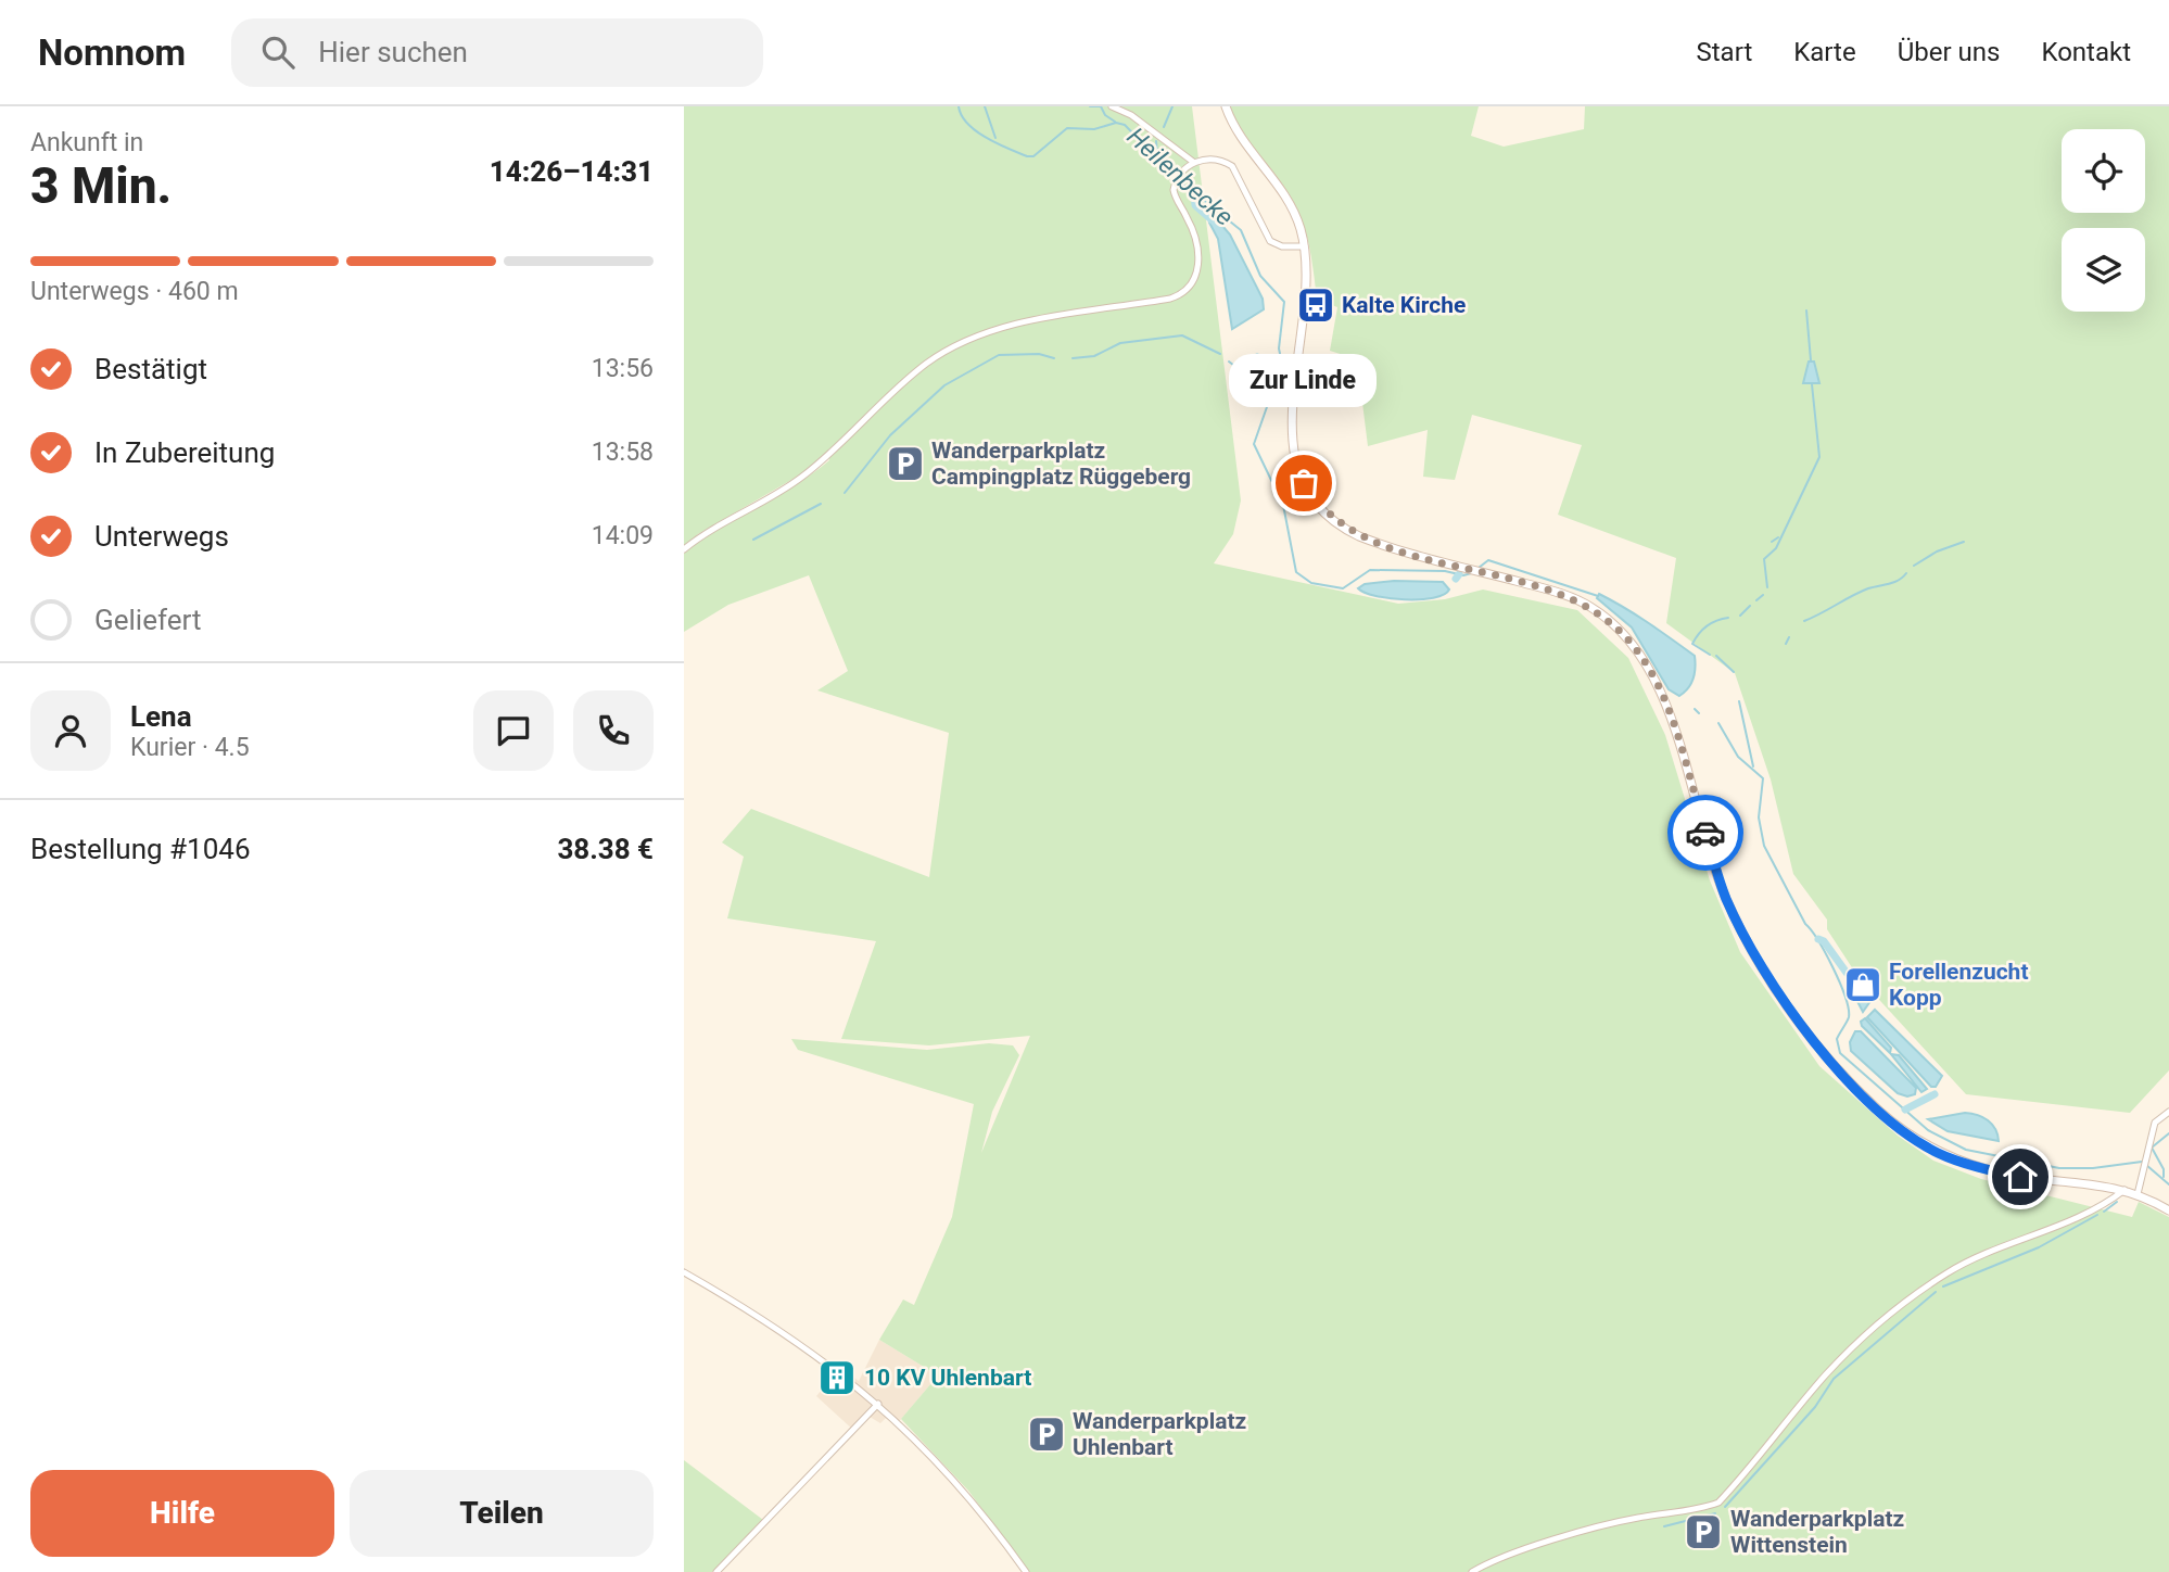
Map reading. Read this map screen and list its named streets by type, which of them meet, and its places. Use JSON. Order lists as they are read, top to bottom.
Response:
{
  "water": ["Heilenbecke"],
  "places": {
    "bus stop": ["Kalte Kirche"],
    "parking": ["Wanderparkplatz Campingplatz Rüggeberg", "Wanderparkplatz Uhlenbart", "Wanderparkplatz Wittenstein"],
    "other": ["Zur Linde"],
    "shop": ["Forellenzucht Kopp"],
    "building": ["10 KV Uhlenbart"]
  },
  "page": {
    "header": "Nomnom",
    "search": "Hier suchen",
    "nav": [
      "Start",
      "Karte",
      "Über uns",
      "Kontakt"
    ],
    "heading": ["3 Min.", "Ankunft in", "14:26–14:31"],
    "panel": [
      "Lena",
      "Kurier · 4.5",
      "Bestellung #1046",
      "38.38 €"
    ],
    "bar": "Unterwegs · 460 m",
    "list": [
      ["Bestätigt", "13:56"],
      ["In Zubereitung", "13:58"],
      ["Unterwegs", "14:09"],
      "Geliefert"
    ],
    "bubble": "Zur Linde",
    "buttons": ["Hilfe", "Teilen"]
  }
}
